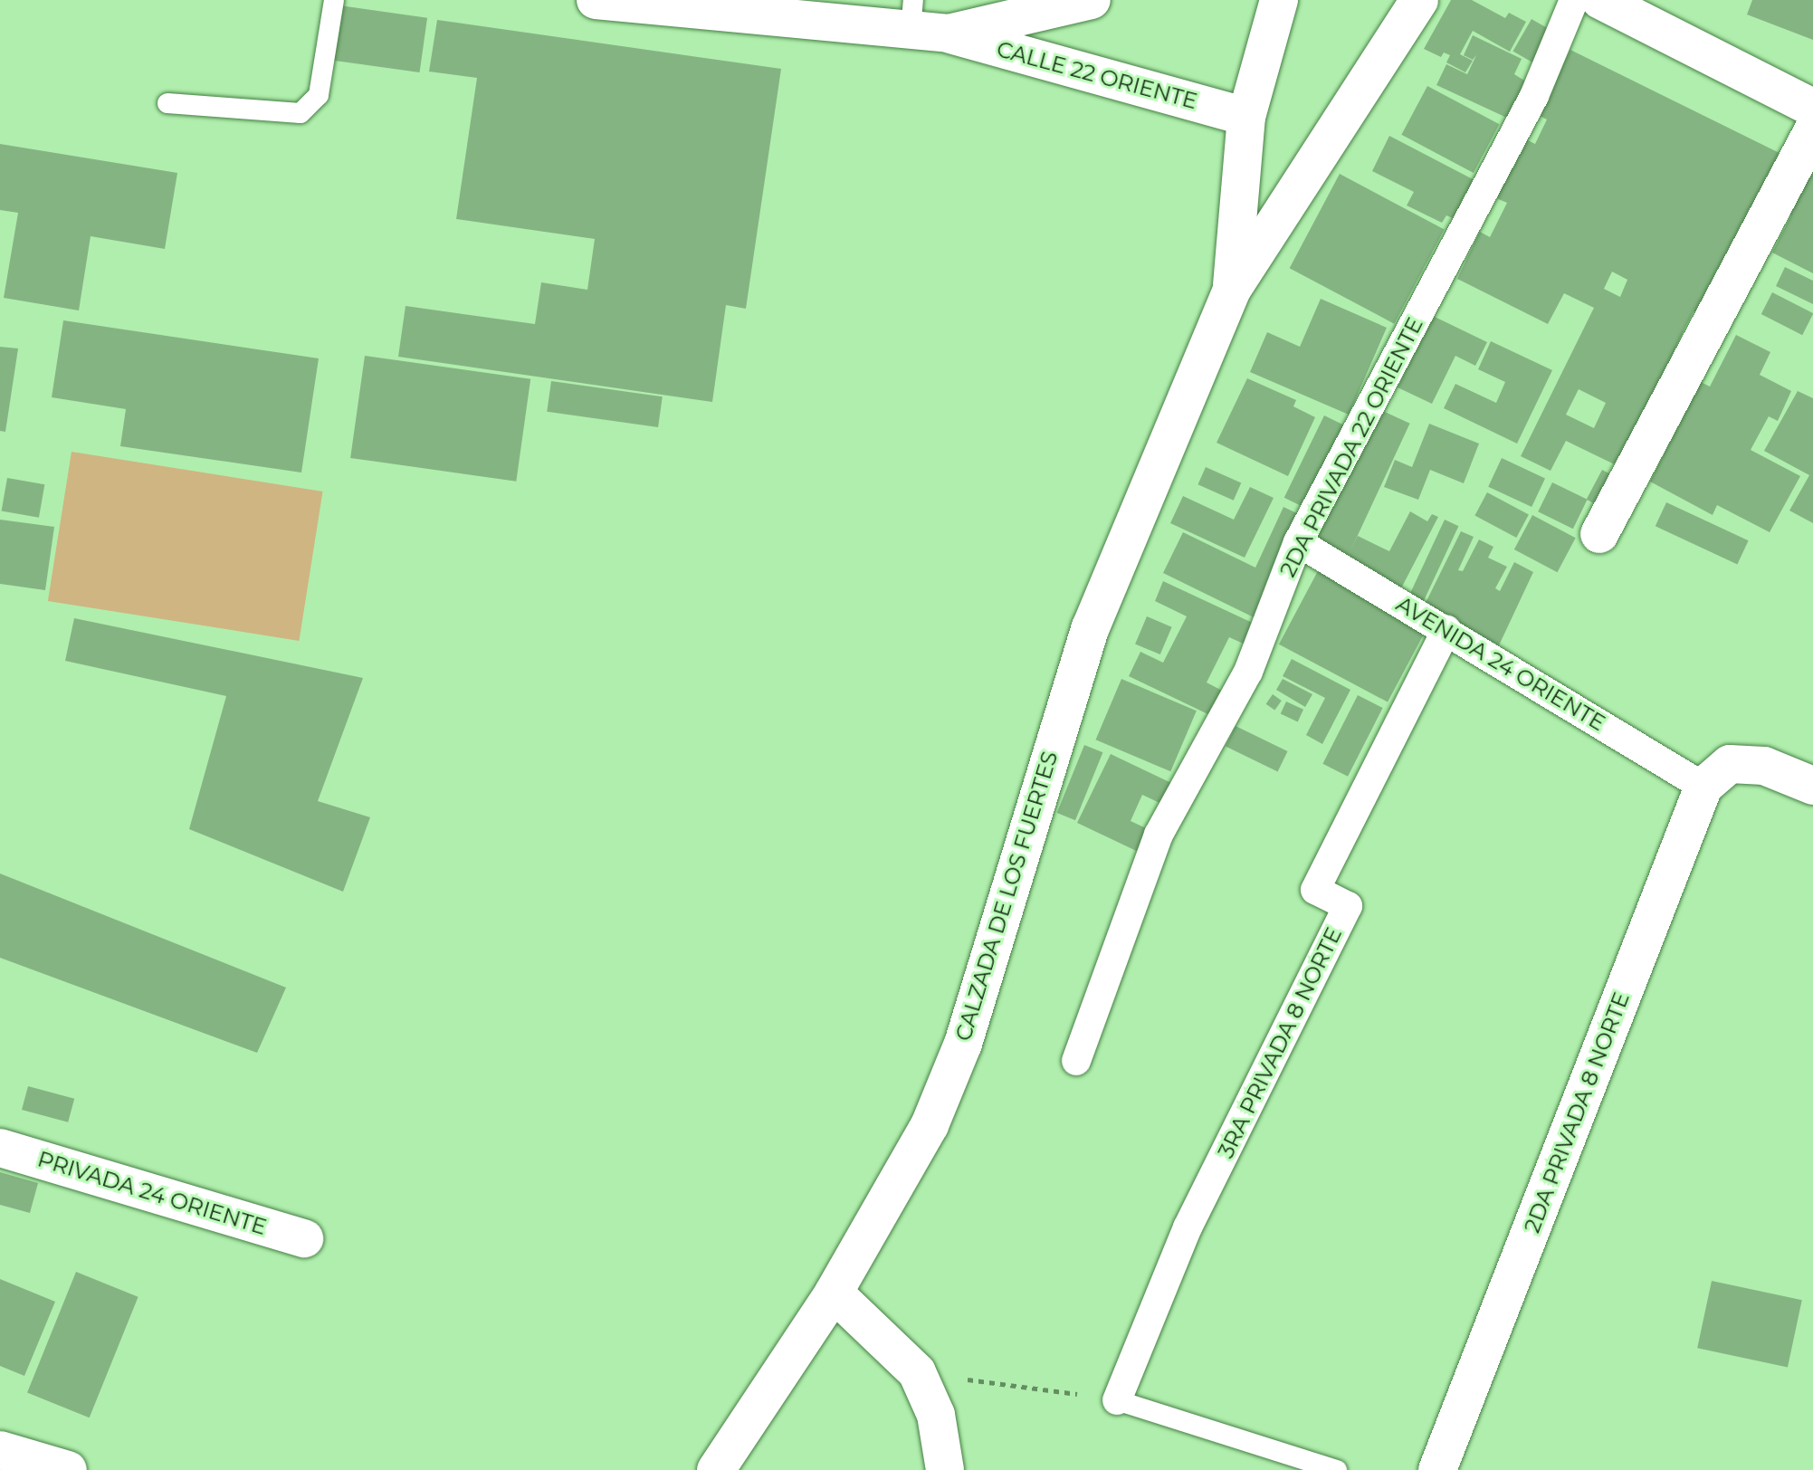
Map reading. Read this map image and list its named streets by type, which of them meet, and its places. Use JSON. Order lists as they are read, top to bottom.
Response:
{
  "streets": {
    "street": [
      "CALLE 22 ORIENTE",
      "2DA PRIVADA 22 ORIENTE",
      "AVENIDA 24 ORIENTE",
      "CALZADA DE LOS FUERTES",
      "3RA PRIVADA 8 NORTE",
      "2DA PRIVADA 8 NORTE",
      "PRIVADA 24 ORIENTE"
    ]
  },
  "crossings": [
    ["CALLE 22 ORIENTE", "CALZADA DE LOS FUERTES"],
    ["2DA PRIVADA 22 ORIENTE", "AVENIDA 24 ORIENTE"],
    ["AVENIDA 24 ORIENTE", "3RA PRIVADA 8 NORTE"],
    ["AVENIDA 24 ORIENTE", "2DA PRIVADA 8 NORTE"]
  ]
}
